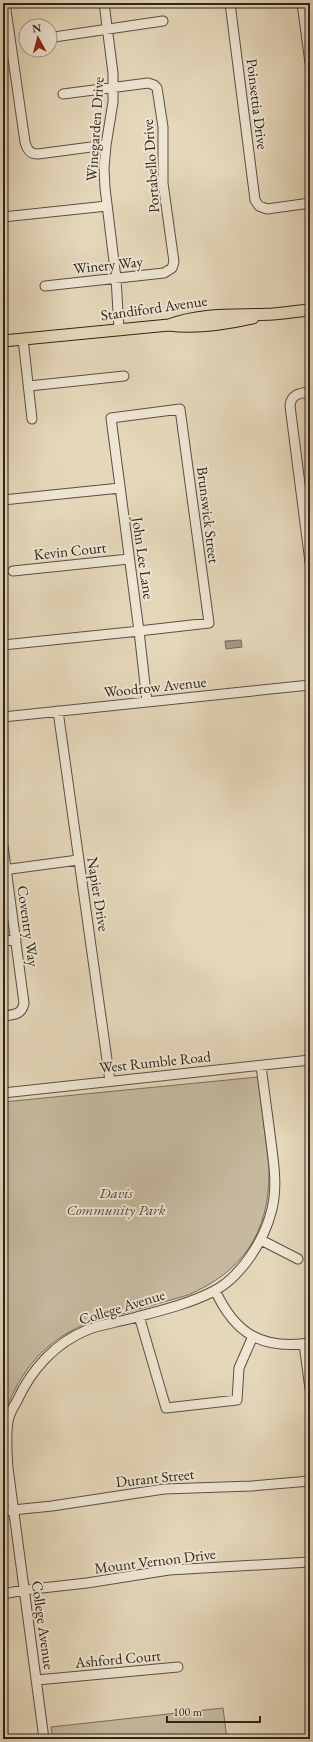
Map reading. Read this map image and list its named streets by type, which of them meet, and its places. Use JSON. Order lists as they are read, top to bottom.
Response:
{
  "streets": {
    "main road": ["Standiford Avenue"],
    "street": [
      "Poinsettia Drive",
      "Winegarden Drive",
      "Portabello Drive",
      "Winery Way",
      "Brunswick Street",
      "Kevin Court",
      "John Lee Lane",
      "Woodrow Avenue",
      "Napier Drive",
      "Coventry Way",
      "West Rumble Road",
      "College Avenue",
      "Durant Street",
      "Mount Vernon Drive",
      "Ashford Court"
    ]
  },
  "crossings": [
    ["Winegarden Drive", "Portabello Drive"],
    ["Winegarden Drive", "Winery Way"],
    ["Winegarden Drive", "Standiford Avenue"],
    ["Portabello Drive", "Winery Way"],
    ["Brunswick Street", "John Lee Lane"],
    ["Kevin Court", "John Lee Lane"],
    ["John Lee Lane", "Woodrow Avenue"],
    ["Woodrow Avenue", "Napier Drive"],
    ["Napier Drive", "West Rumble Road"],
    ["West Rumble Road", "College Avenue"],
    ["College Avenue", "Durant Street"],
    ["College Avenue", "Mount Vernon Drive"],
    ["College Avenue", "Ashford Court"]
  ],
  "parks": ["Davis Community Park"],
  "scale_bar": "100 m",
  "north": "top"
}
